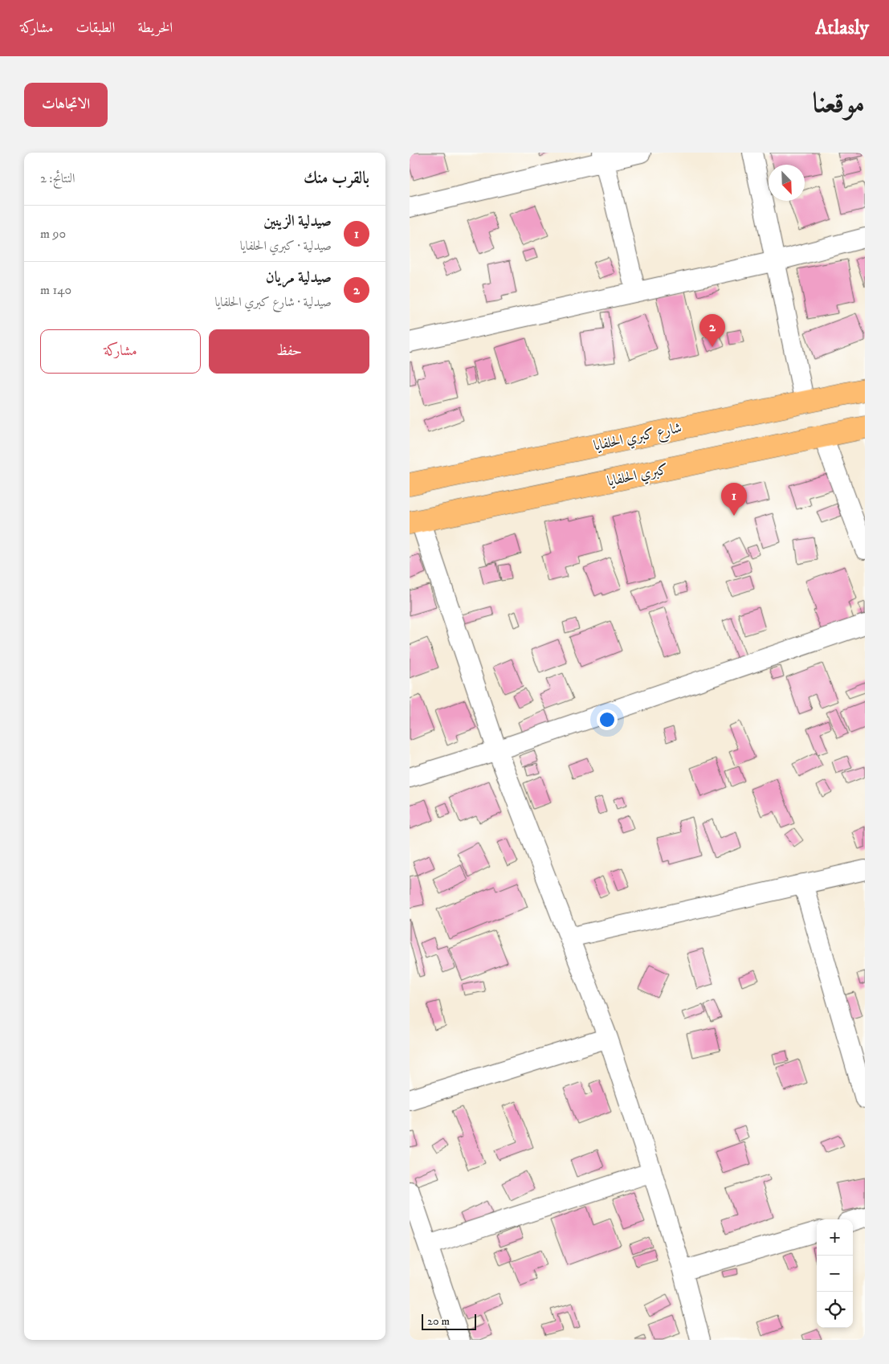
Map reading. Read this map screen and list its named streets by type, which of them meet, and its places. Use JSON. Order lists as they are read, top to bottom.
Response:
{
  "streets": {
    "main road": ["شارع كبري الحلفايا", "كبري الحلفايا"]
  },
  "scale_bar": "20 m",
  "north": "bottom right",
  "page": {
    "header": "Atlasly",
    "nav": ["الخريطة", "الطبقات", "مشاركة"],
    "title": "موقعنا",
    "buttons": [
      "الاتجاهات",
      ["حفظ", "مشاركة"]
    ],
    "heading": ["بالقرب منك", "النتائج: 2"],
    "list": [
      {
        "mark": "1",
        "name": "صيدلية الزينين",
        "note": "صيدلية · كبري الحلفايا",
        "value": "90 m"
      },
      {
        "mark": "2",
        "name": "صيدلية مريان",
        "note": "صيدلية · شارع كبري الحلفايا",
        "value": "140 m"
      }
    ],
    "pins": ["2", "1"],
    "map_buttons": ["+", "−"],
    "scale": "20 m"
  }
}
